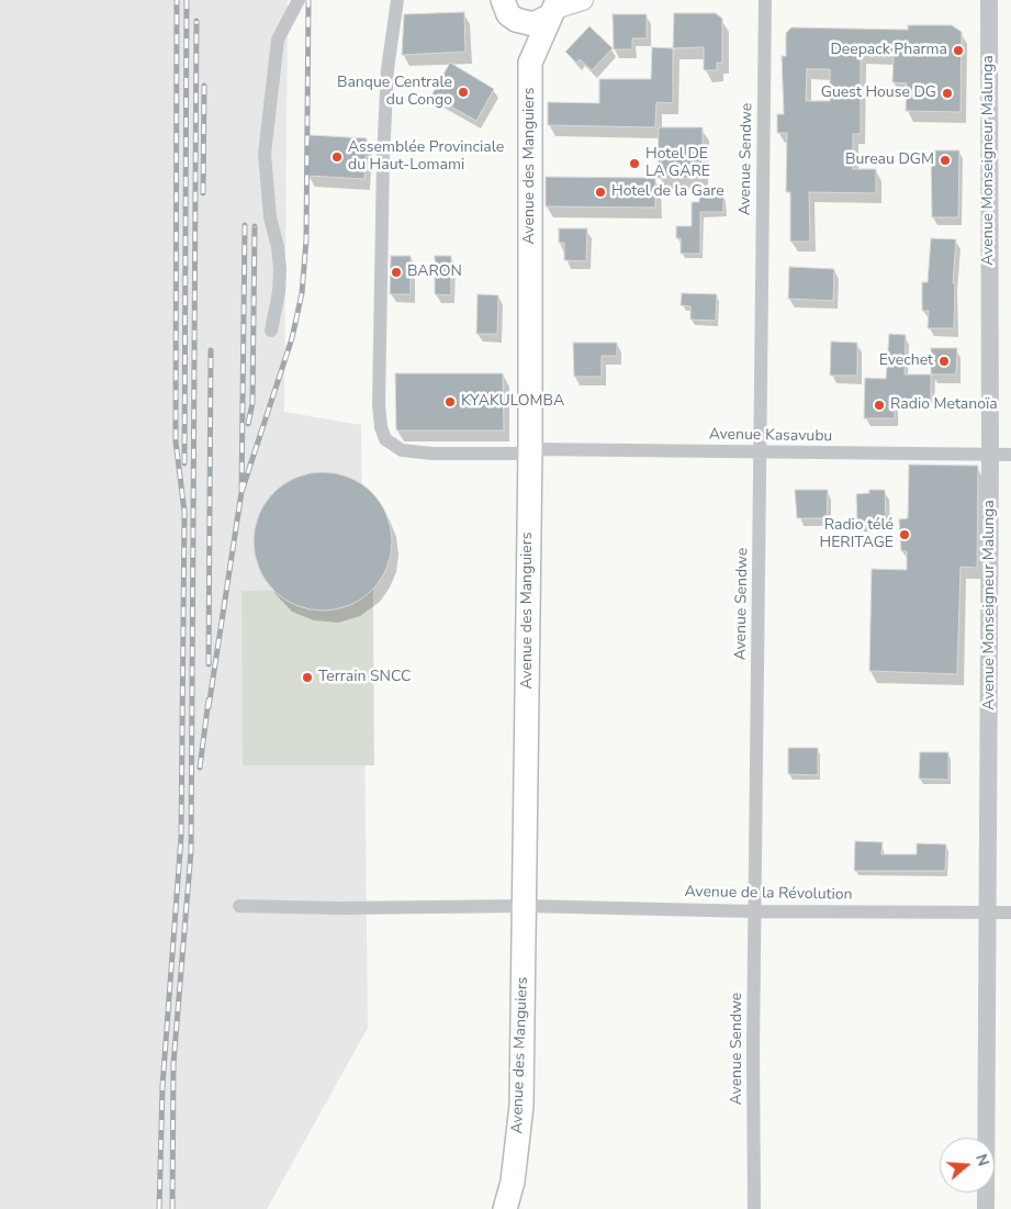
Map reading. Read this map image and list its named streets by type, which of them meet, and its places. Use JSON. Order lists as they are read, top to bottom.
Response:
{
  "streets": {
    "highway": ["Avenue des Manguiers"],
    "street": [
      "Avenue Sendwe",
      "Avenue Monseigneur Malunga",
      "Avenue Kasavubu",
      "Avenue de la Révolution"
    ]
  },
  "crossings": [
    ["Avenue Sendwe", "Avenue Kasavubu"],
    ["Avenue Sendwe", "Avenue de la Révolution"],
    ["Avenue Monseigneur Malunga", "Avenue Kasavubu"],
    ["Avenue Monseigneur Malunga", "Avenue de la Révolution"],
    ["Avenue des Manguiers", "Avenue Kasavubu"],
    ["Avenue des Manguiers", "Avenue de la Révolution"]
  ],
  "places": [
    "Deepack Pharma",
    "Banque Centrale du Congo",
    "Guest House DG",
    "Assemblée Provinciale du Haut-Lomami",
    "Bureau DGM",
    "Hotel DE LA GARE",
    "Hotel de la Gare",
    "BARON",
    "Evechet",
    "KYAKULOMBA",
    "Radio Metanoïa",
    "Radio télé HERITAGE",
    "Terrain SNCC"
  ],
  "north": "right"
}
